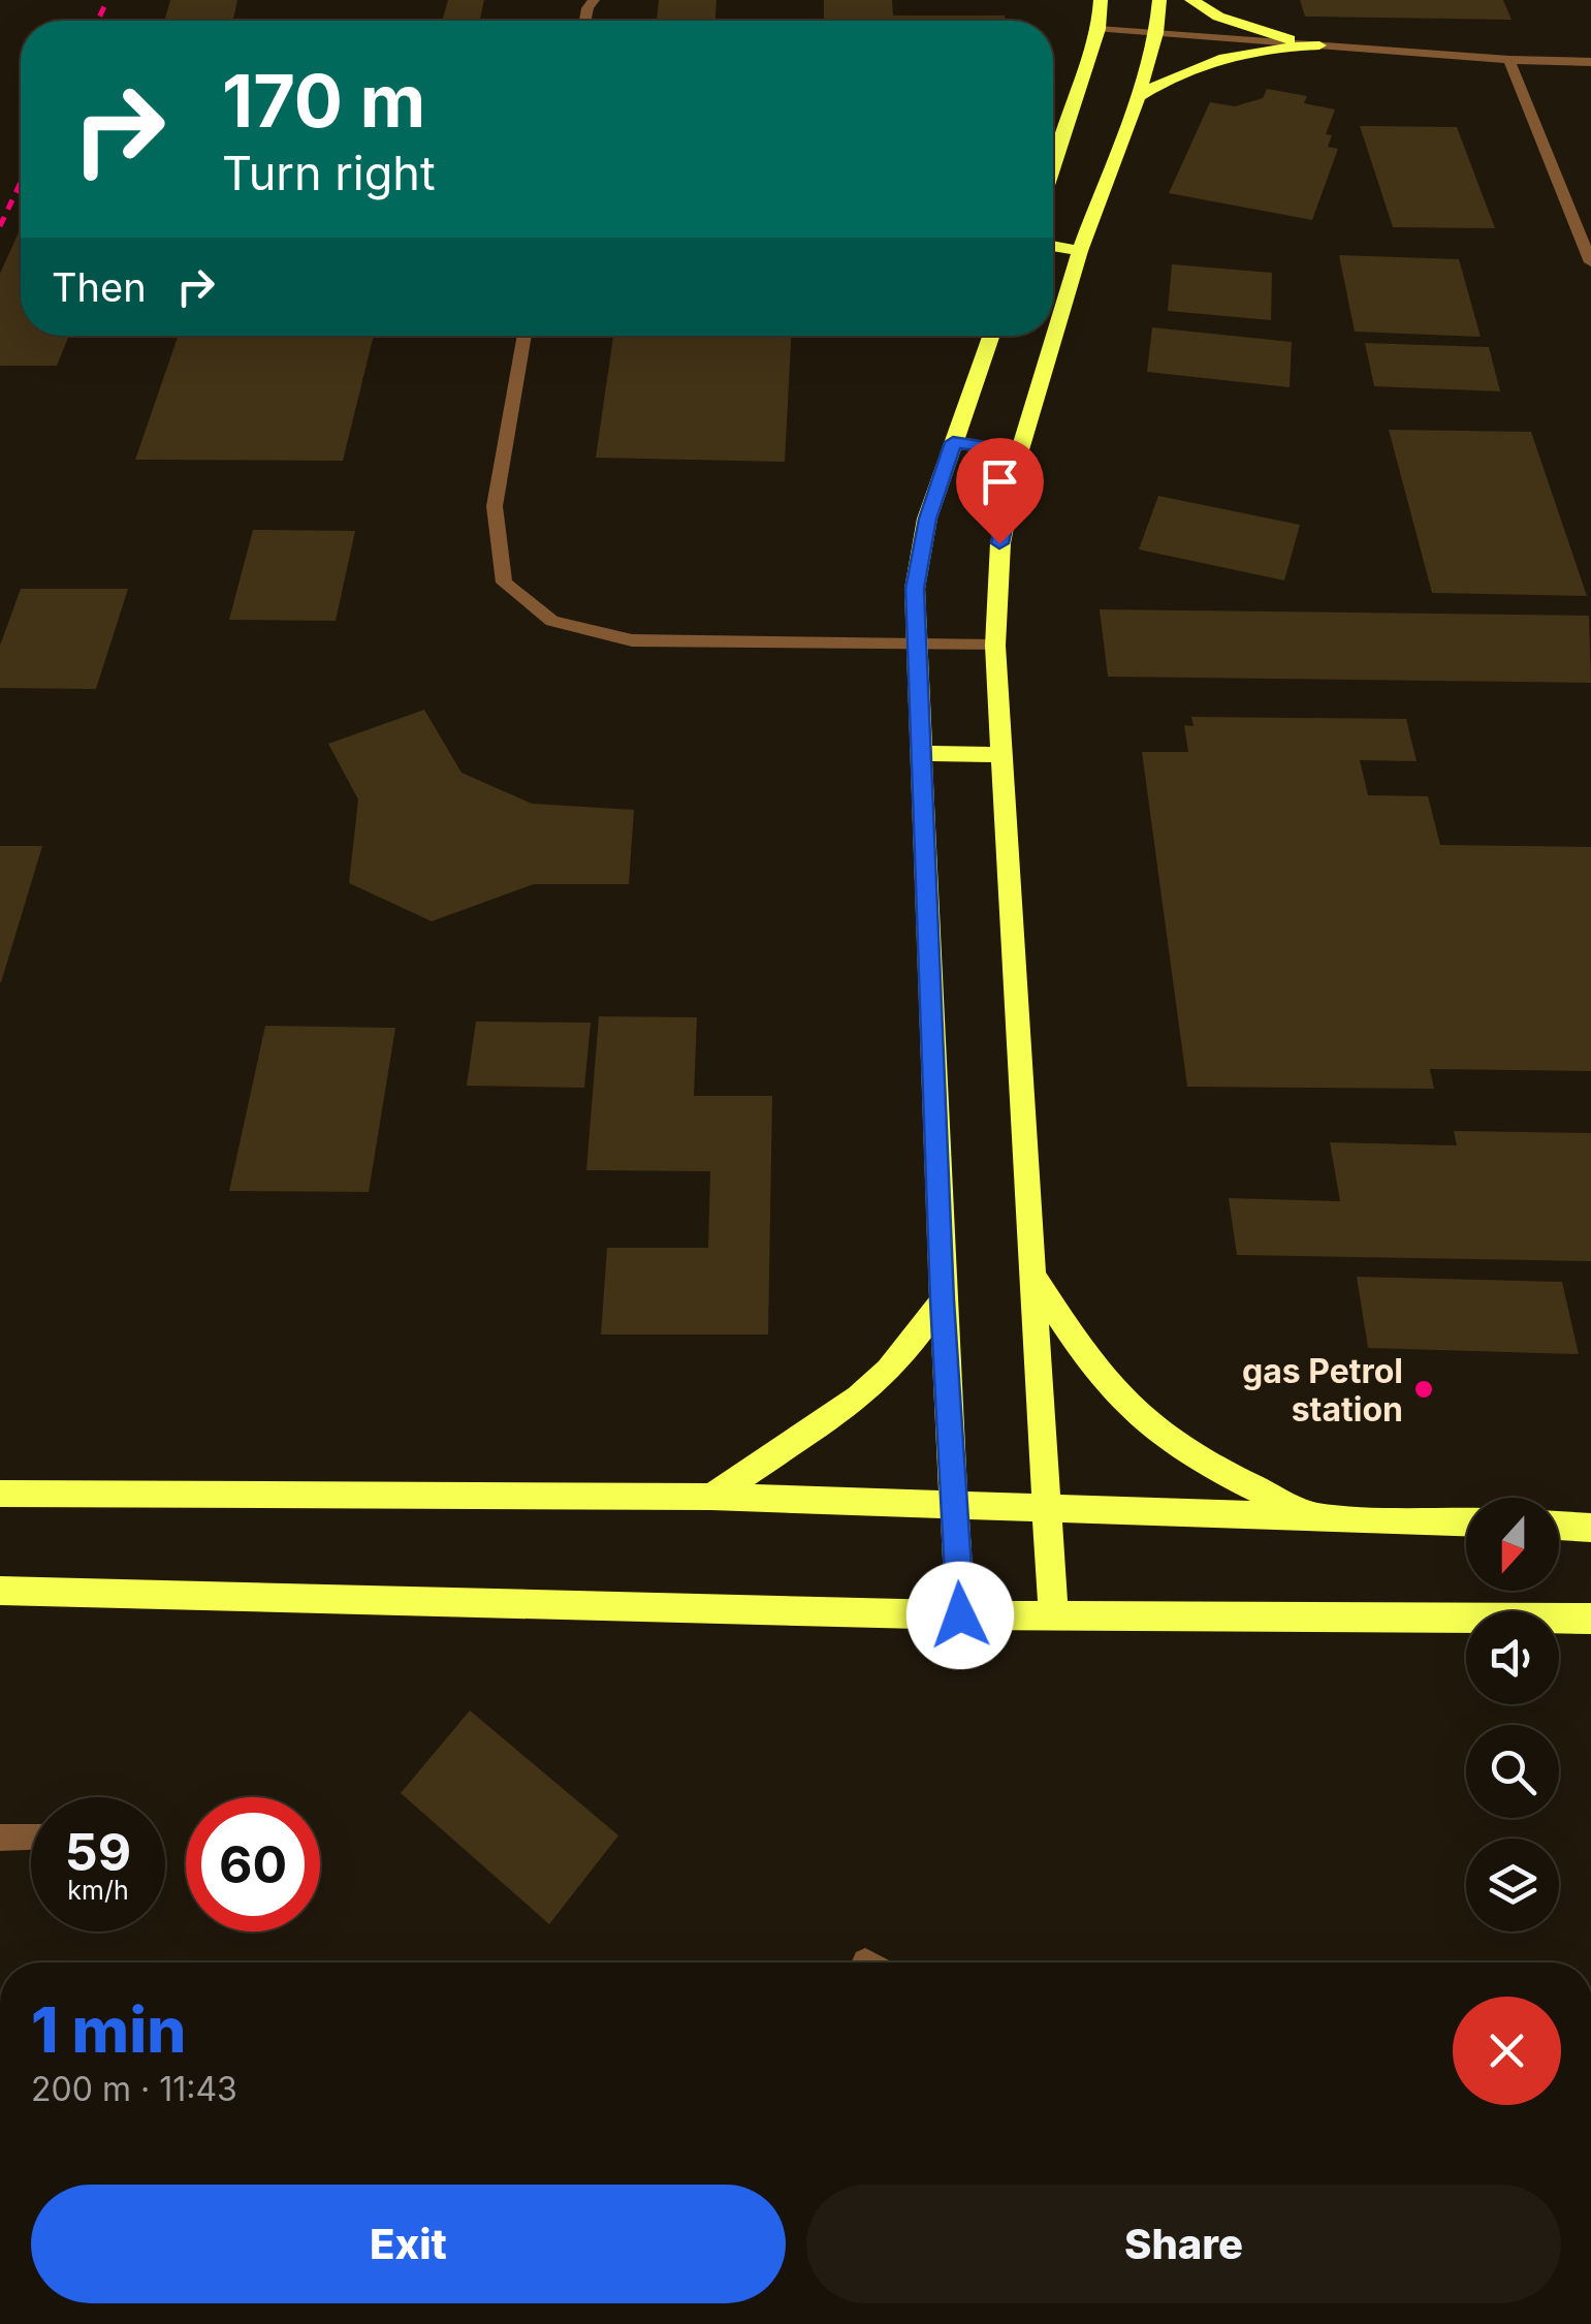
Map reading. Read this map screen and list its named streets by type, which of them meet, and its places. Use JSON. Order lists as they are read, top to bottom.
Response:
{
  "places": ["gas Petrol station"],
  "north": "bottom",
  "page": {
    "turn": ["170 m", "Turn right"],
    "then": "Then",
    "speed": "59 km/h",
    "limit": "60",
    "heading": ["1 min", "200 m · 11:43"],
    "buttons": ["Exit", "Share"]
  }
}
